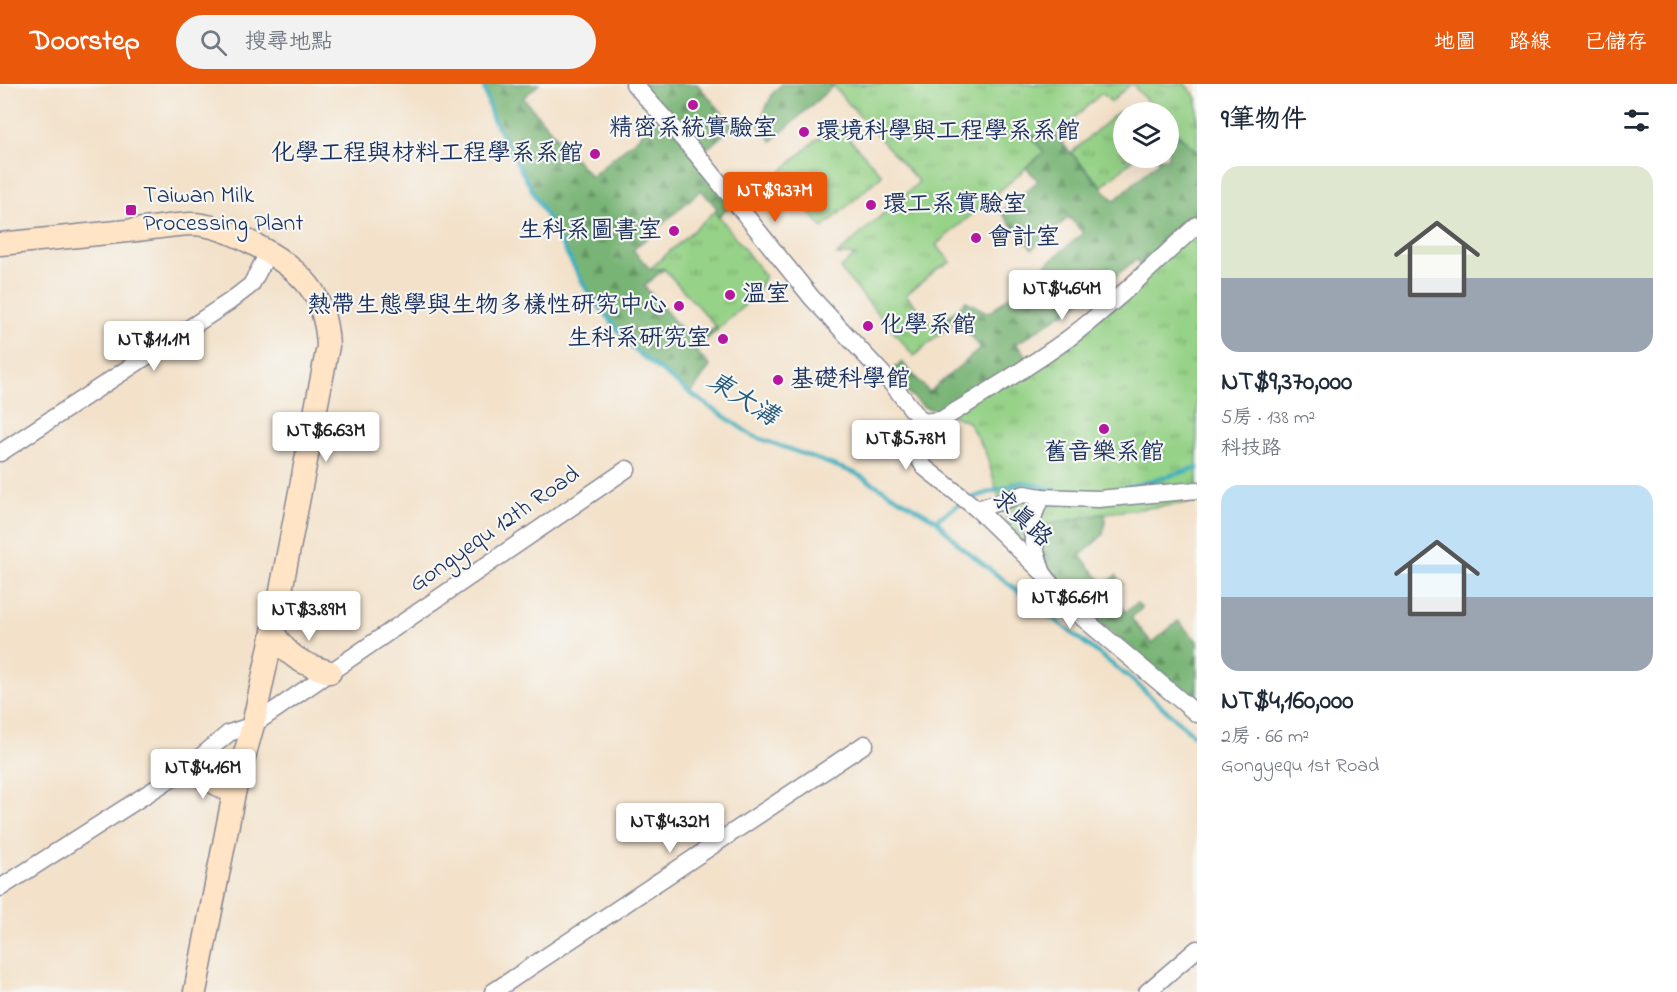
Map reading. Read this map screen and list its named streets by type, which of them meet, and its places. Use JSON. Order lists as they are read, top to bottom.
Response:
{
  "streets": {
    "street": ["求真路", "Gongyequ 12th Road"]
  },
  "water": ["東大溝"],
  "places": {
    "other": [
      "精密系統實驗室",
      "環境科學與工程學系系館",
      "化學工程與材料工程學系系館",
      "環工系實驗室",
      "生科系圖書室",
      "會計室",
      "溫室",
      "熱帶生態學與生物多樣性研究中心",
      "化學系館",
      "生科系研究室",
      "基礎科學館",
      "舊音樂系館"
    ],
    "transit": ["Taiwan Milk Processing Plant"]
  },
  "page": {
    "header": "Doorstep",
    "search": "搜尋地點",
    "nav": ["地圖", "路線", "已儲存"],
    "heading": "9筆物件",
    "list": [
      {
        "name": "NT$9,370,000",
        "note": "5房 · 138 m² · 科技路"
      },
      {
        "name": "NT$4,160,000",
        "note": "2房 · 66 m² · Gongyequ 1st Road"
      }
    ],
    "price": [
      "NT$9.37M",
      "NT$4.64M",
      "NT$11.1M",
      "NT$6.63M",
      "NT$5.78M",
      "NT$6.61M",
      "NT$3.89M",
      "NT$4.16M",
      "NT$4.32M"
    ]
  }
}
